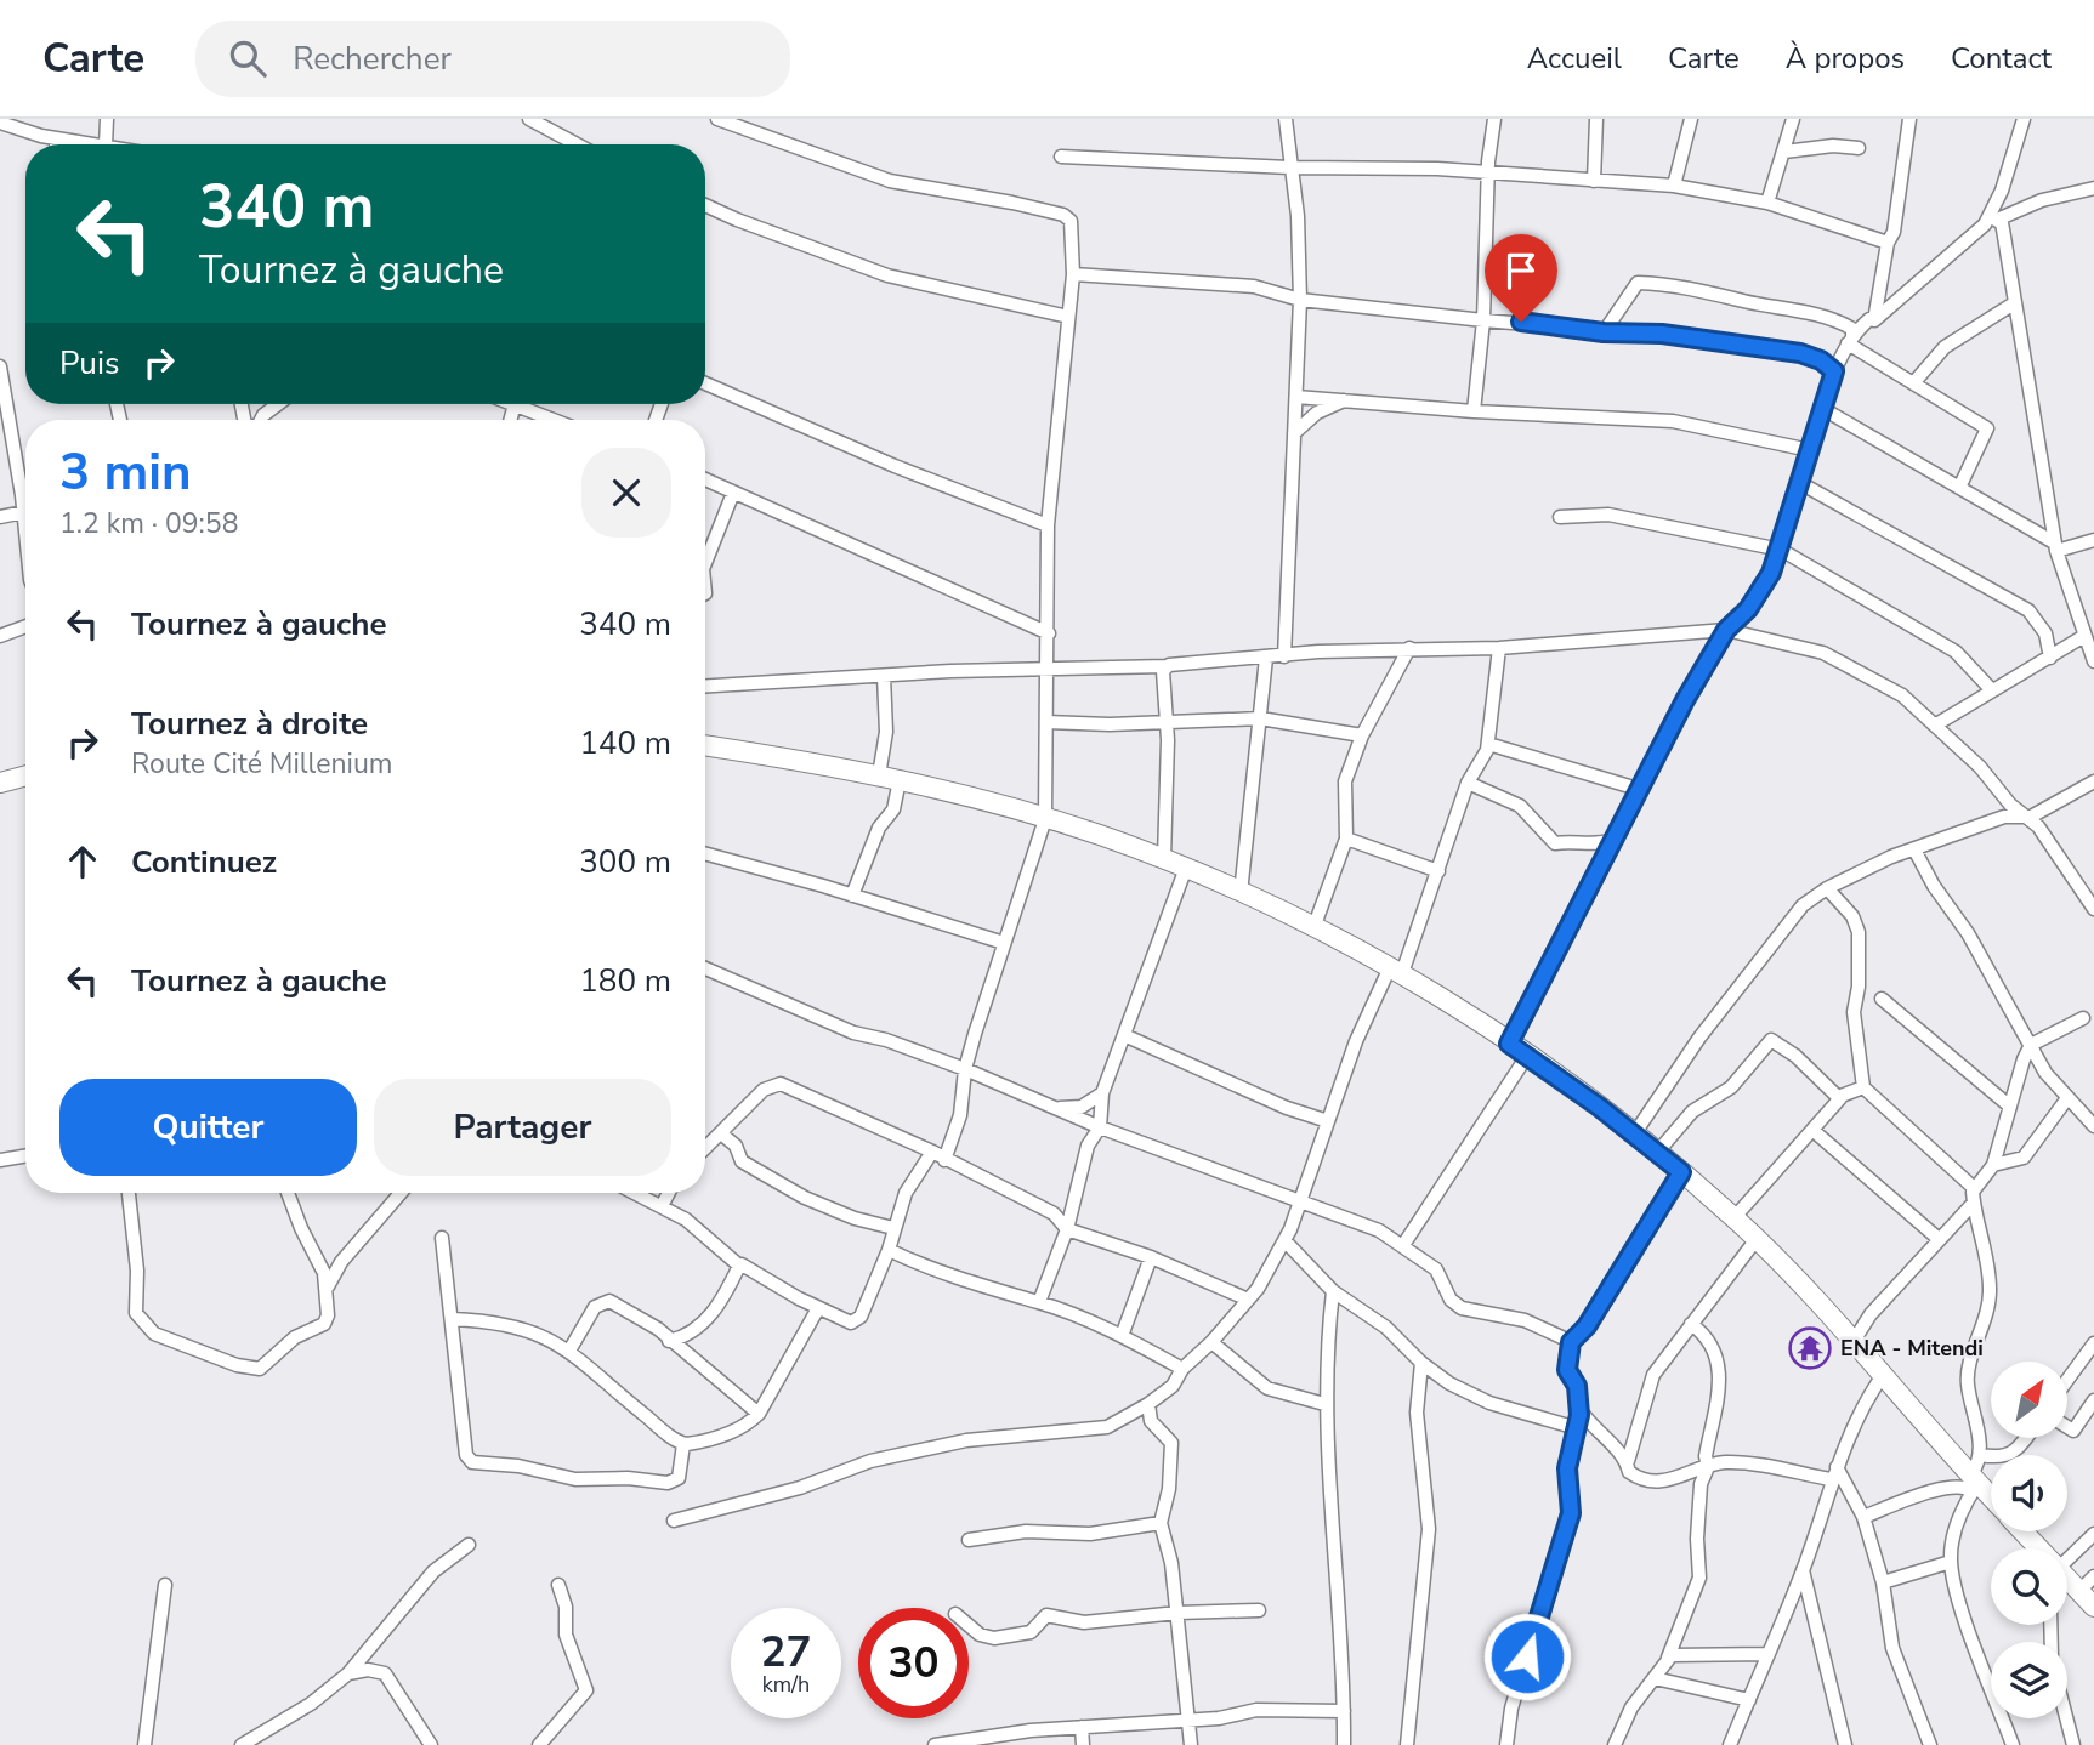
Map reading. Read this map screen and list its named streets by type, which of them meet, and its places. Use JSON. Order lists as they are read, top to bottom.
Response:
{
  "places": {
    "temple": ["ENA - Mitendi"]
  },
  "north": "top right",
  "page": {
    "header": "Carte",
    "search": "Rechercher",
    "nav": [
      "Accueil",
      "Carte",
      "À propos",
      "Contact"
    ],
    "turn": ["340 m", "Tournez à gauche"],
    "then": "Puis",
    "heading": ["3 min", "1.2 km · 09:58"],
    "list": [
      {
        "name": "Tournez à gauche",
        "value": "340 m"
      },
      {
        "name": "Tournez à droite",
        "note": "Route Cité Millenium",
        "value": "140 m"
      },
      {
        "name": "Continuez",
        "value": "300 m"
      },
      {
        "name": "Tournez à gauche",
        "value": "180 m"
      }
    ],
    "buttons": ["Quitter", "Partager"],
    "speed": "27 km/h",
    "limit": "30"
  }
}
